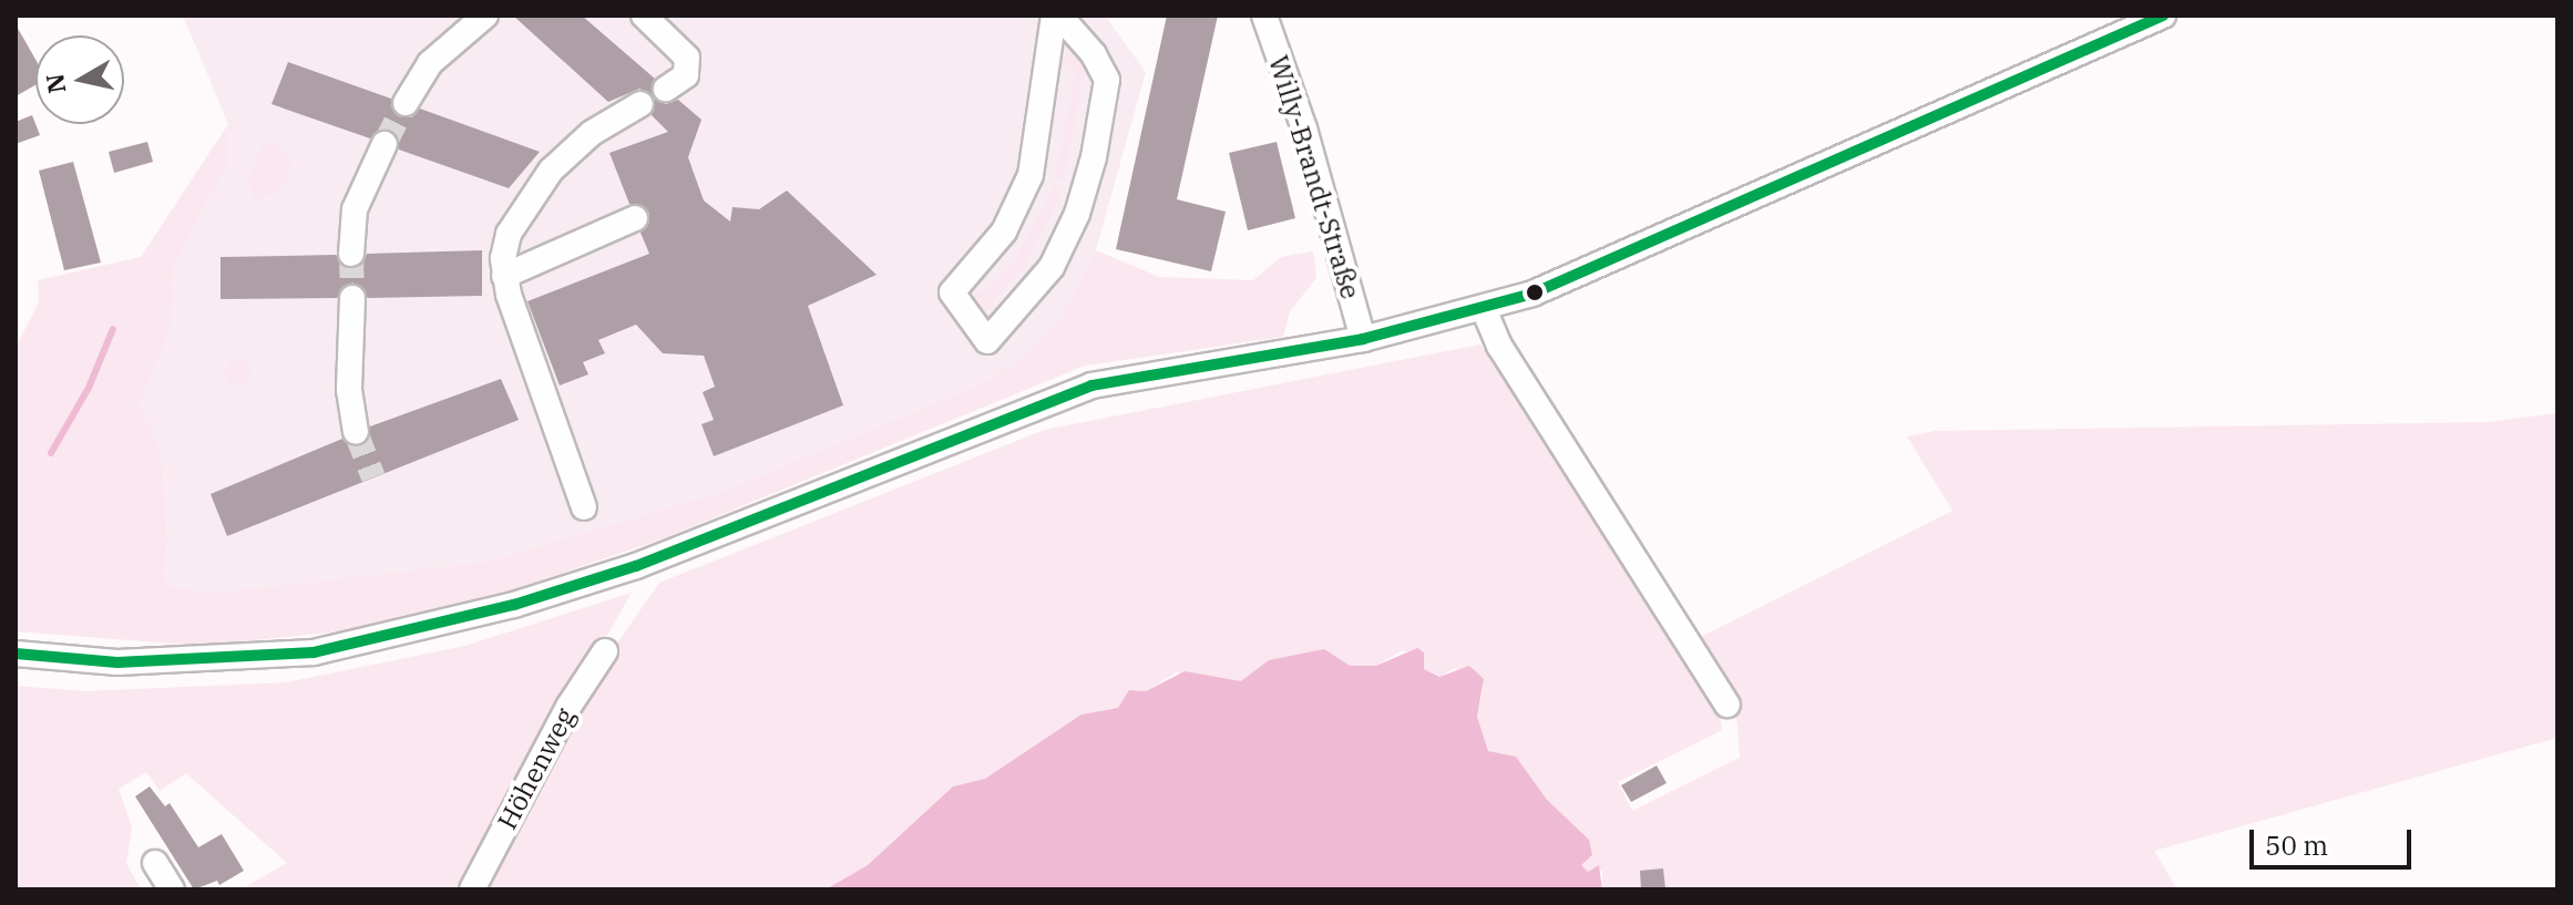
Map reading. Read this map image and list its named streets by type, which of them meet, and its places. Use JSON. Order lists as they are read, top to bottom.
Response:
{
  "streets": {
    "street": ["Willy-Brandt-Straße", "Höhenweg"]
  },
  "scale_bar": "50 m",
  "north": "left"
}
